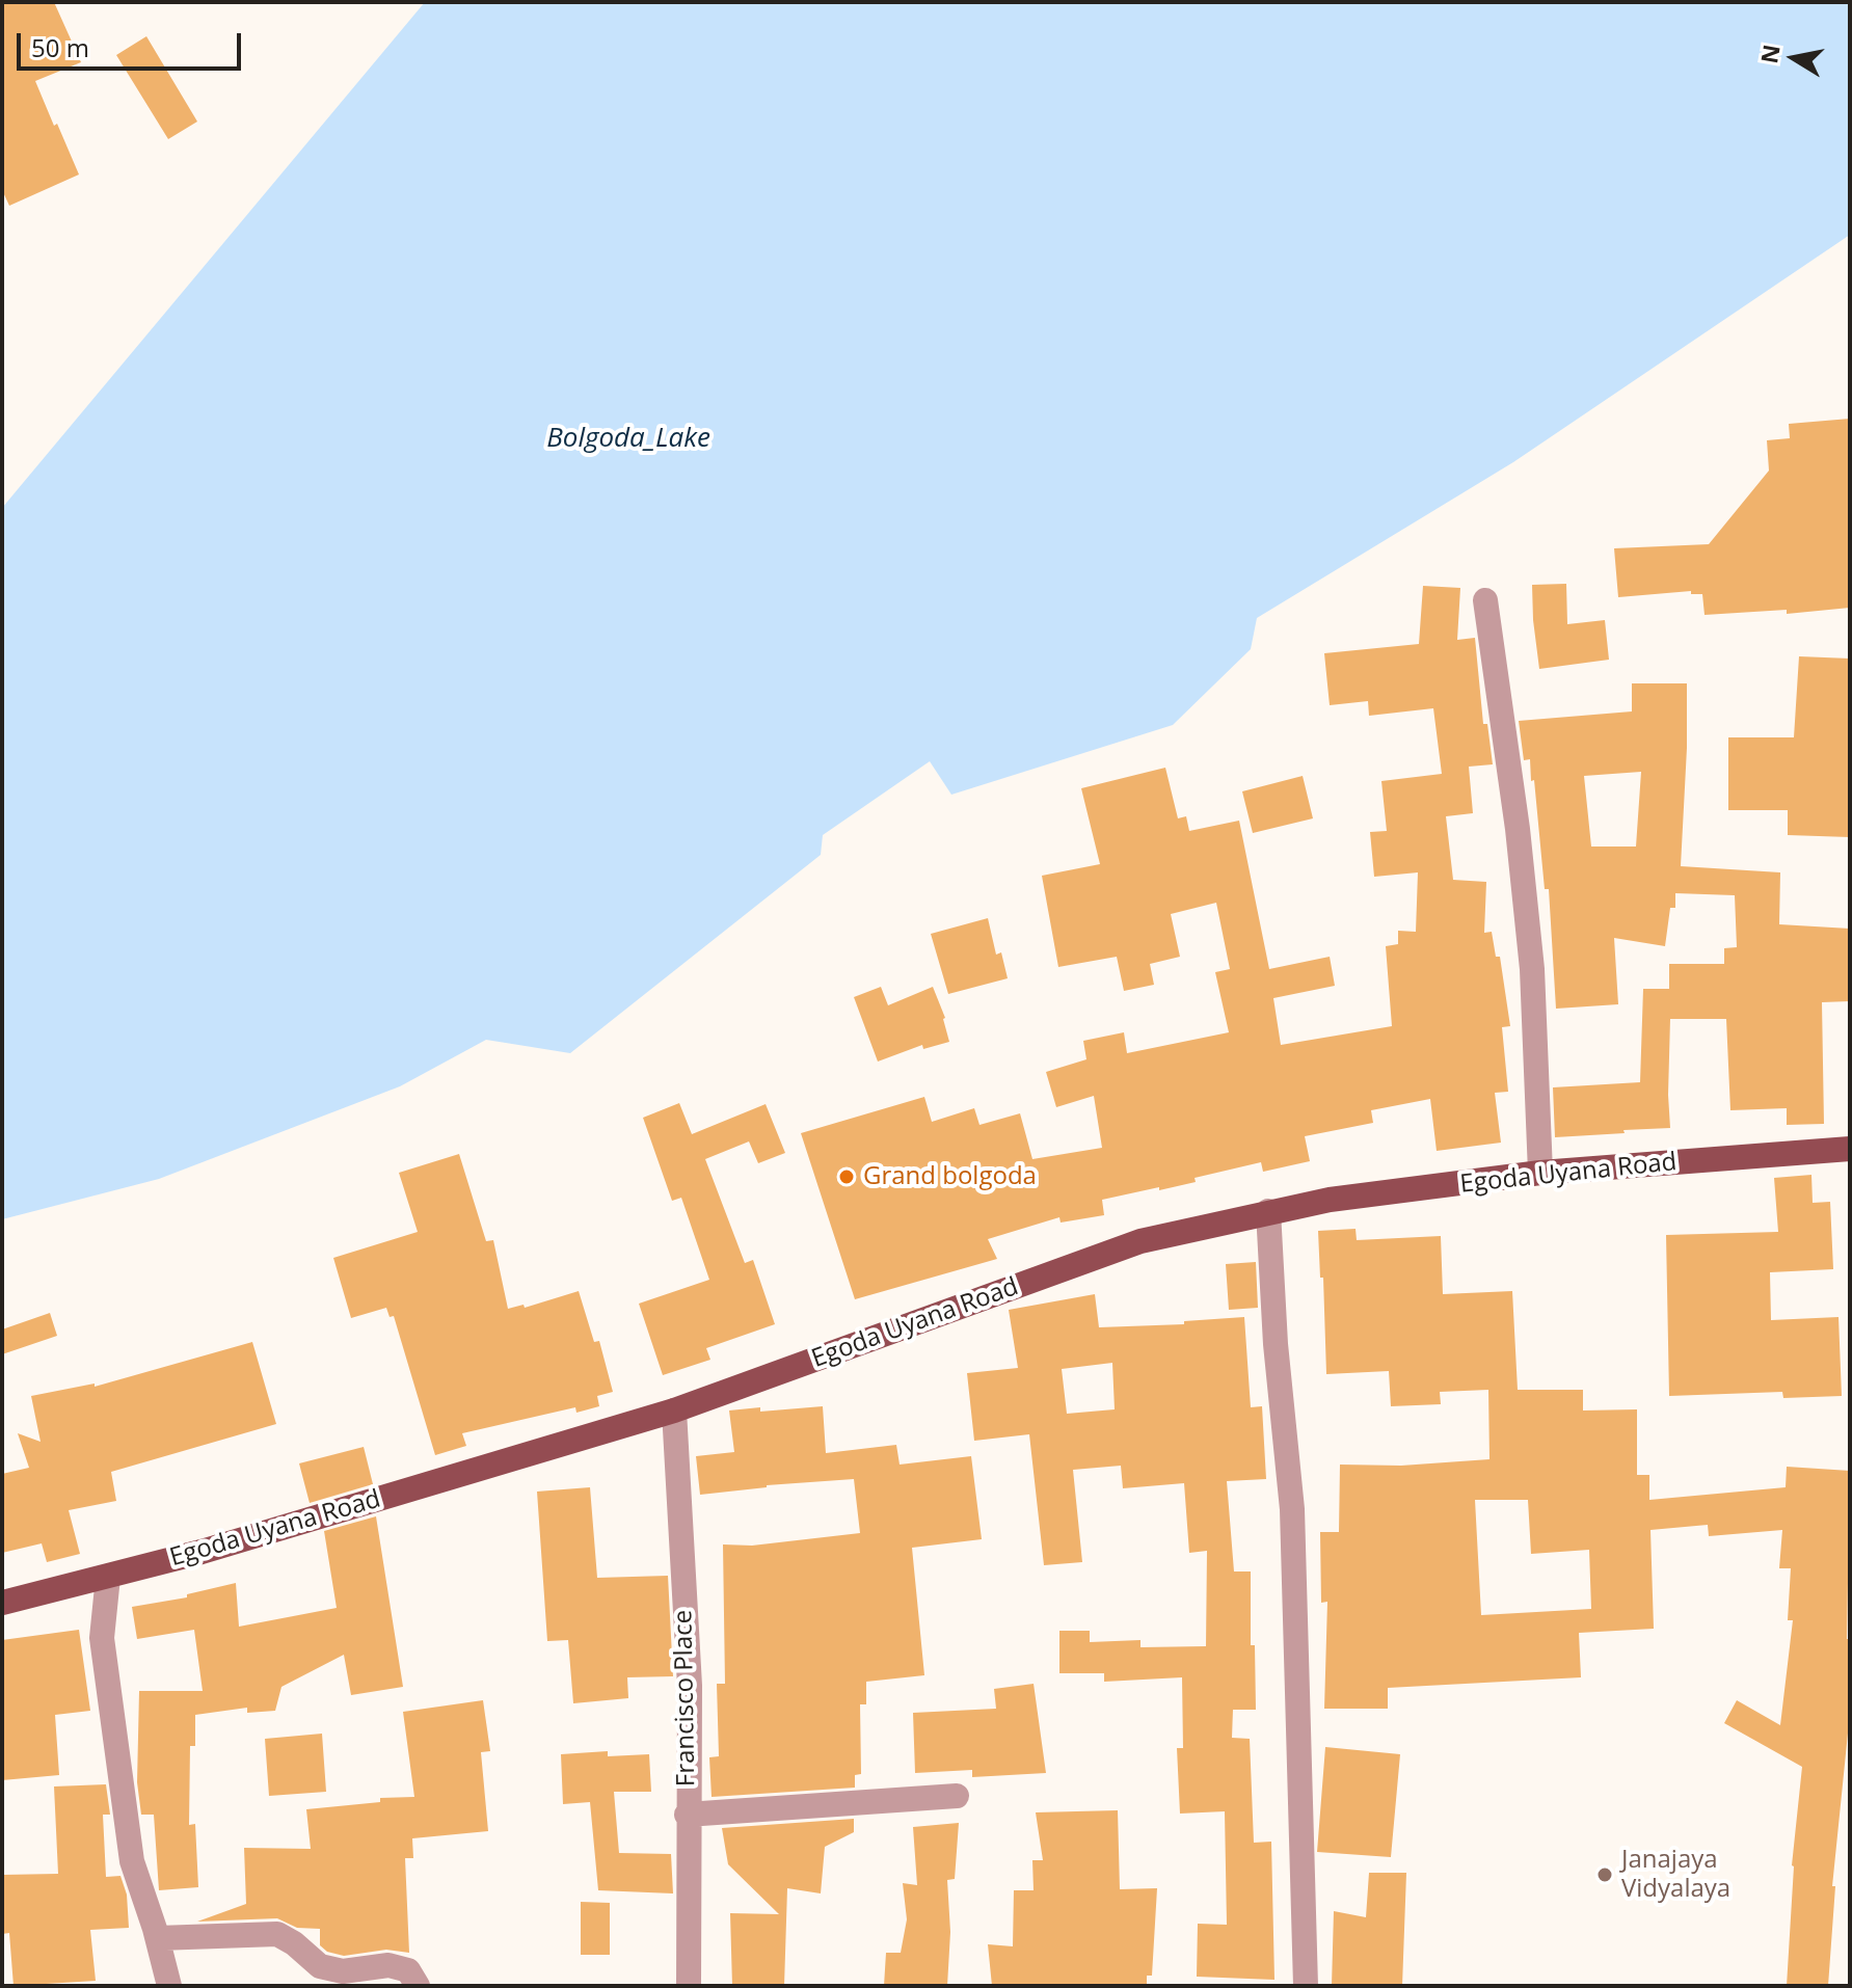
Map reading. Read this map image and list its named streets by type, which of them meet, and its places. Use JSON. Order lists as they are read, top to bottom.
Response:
{
  "streets": {
    "main road": ["Egoda Uyana Road"],
    "street": ["Francisco Place"]
  },
  "crossings": [
    ["Egoda Uyana Road", "Francisco Place"]
  ],
  "water": ["Bolgoda_Lake"],
  "places": ["Grand bolgoda", "Janajaya Vidyalaya"],
  "scale_bar": "50 m",
  "north": "left"
}
